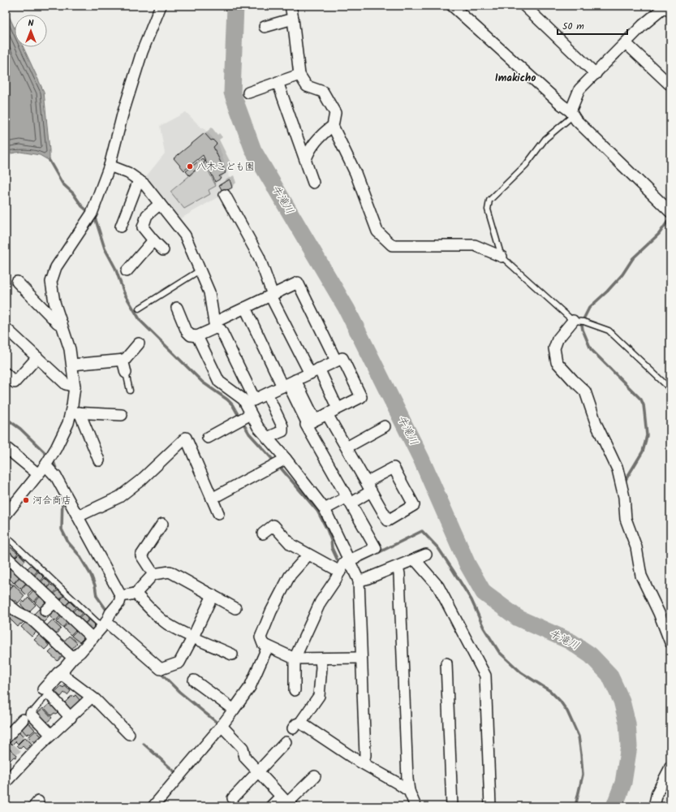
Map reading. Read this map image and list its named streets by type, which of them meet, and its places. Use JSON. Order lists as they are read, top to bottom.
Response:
{
  "districts": ["Imakicho"],
  "water": ["牛滝川"],
  "places": ["八木こども園", "河合商店"],
  "scale_bar": "50 m",
  "north": "top"
}
